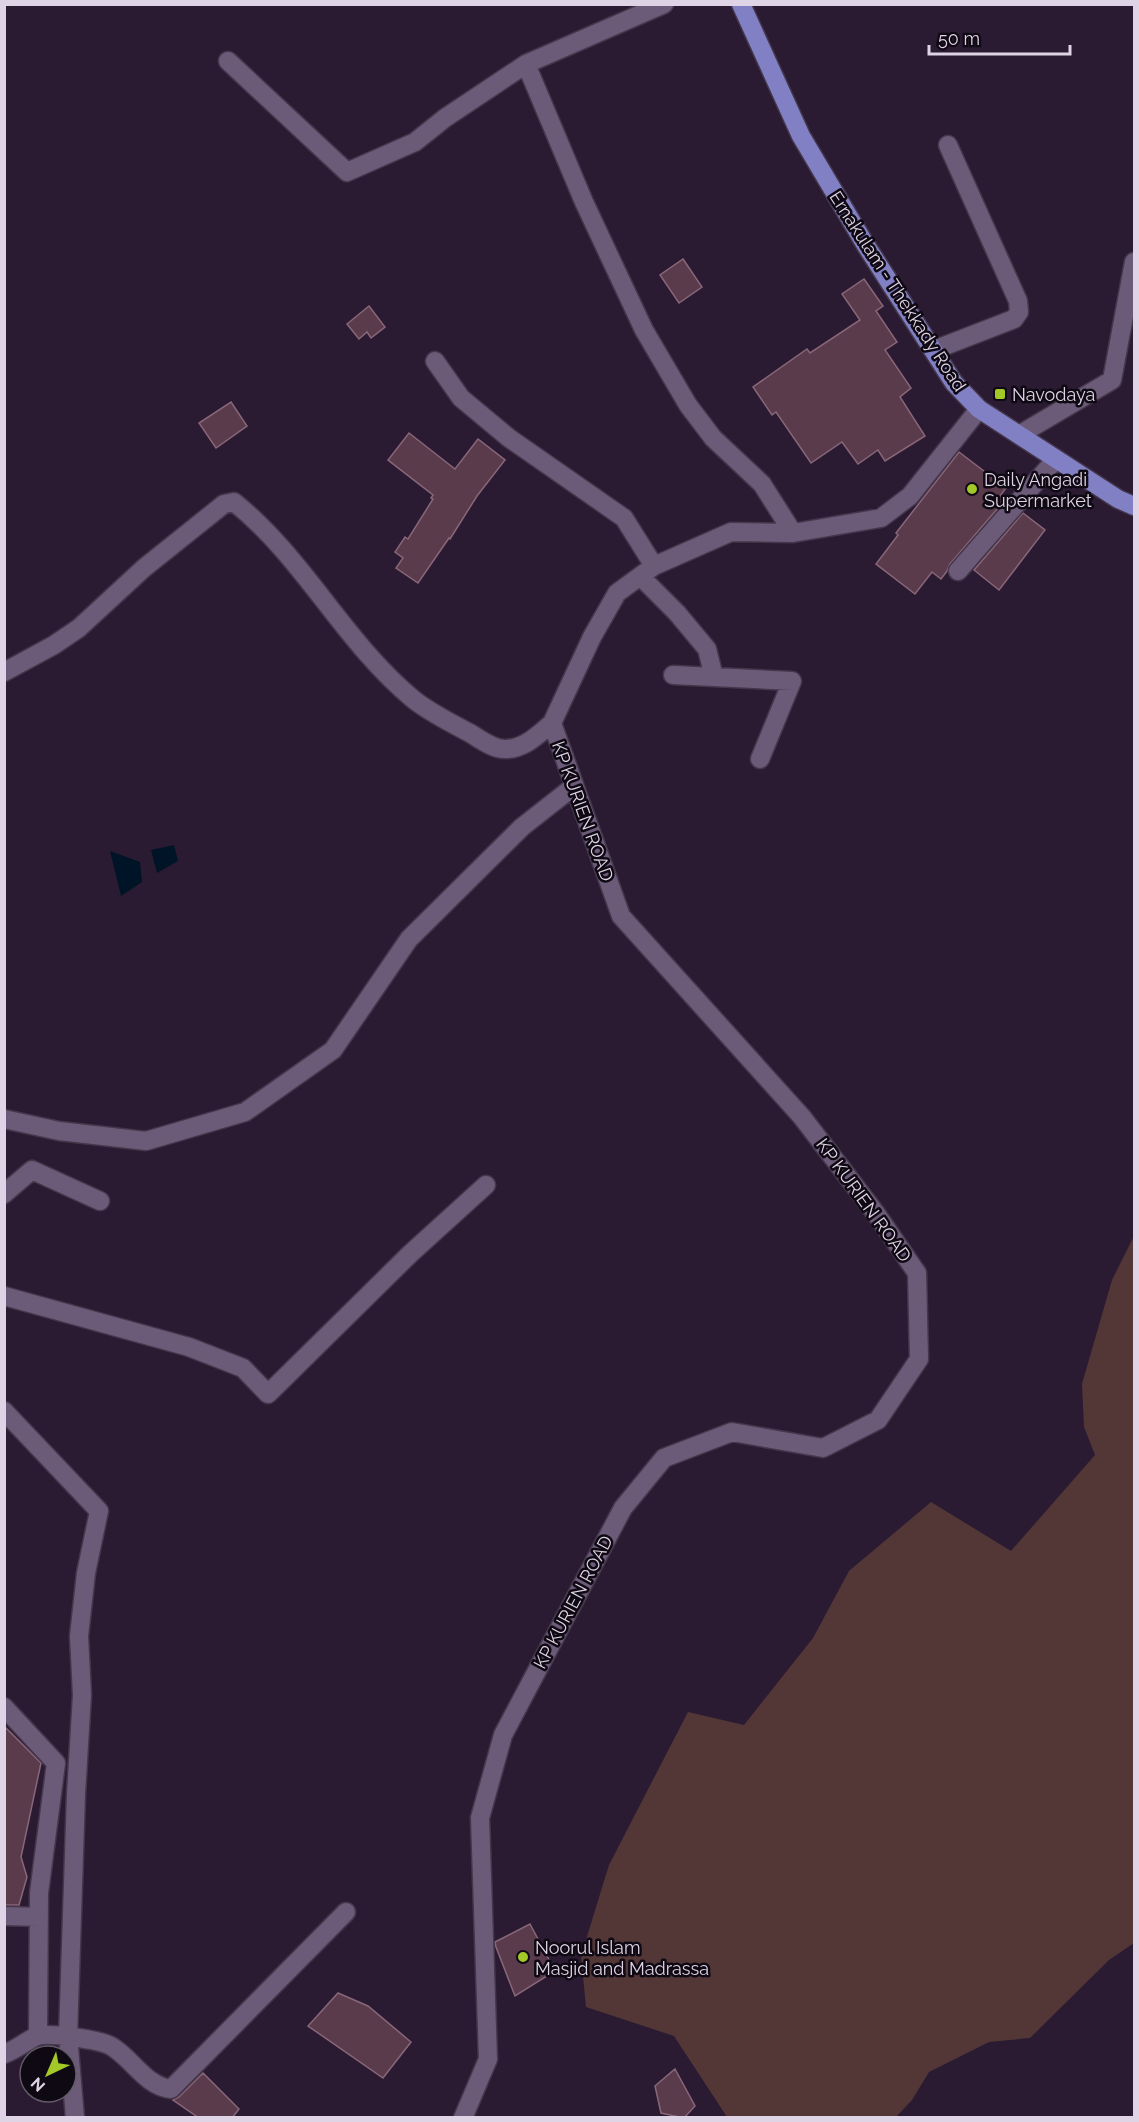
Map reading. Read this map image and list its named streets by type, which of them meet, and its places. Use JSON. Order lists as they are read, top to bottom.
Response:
{
  "streets": {
    "main road": ["Ernakulam - Thekkady Road"],
    "street": ["KP KURIEN ROAD"]
  },
  "crossings": [
    ["Ernakulam - Thekkady Road", "KP KURIEN ROAD"]
  ],
  "places": {
    "transit": ["Navodaya"],
    "other": ["Daily Angadi Supermarket", "Noorul Islam Masjid and Madrassa"]
  },
  "scale_bar": "50 m",
  "north": "bottom left"
}
